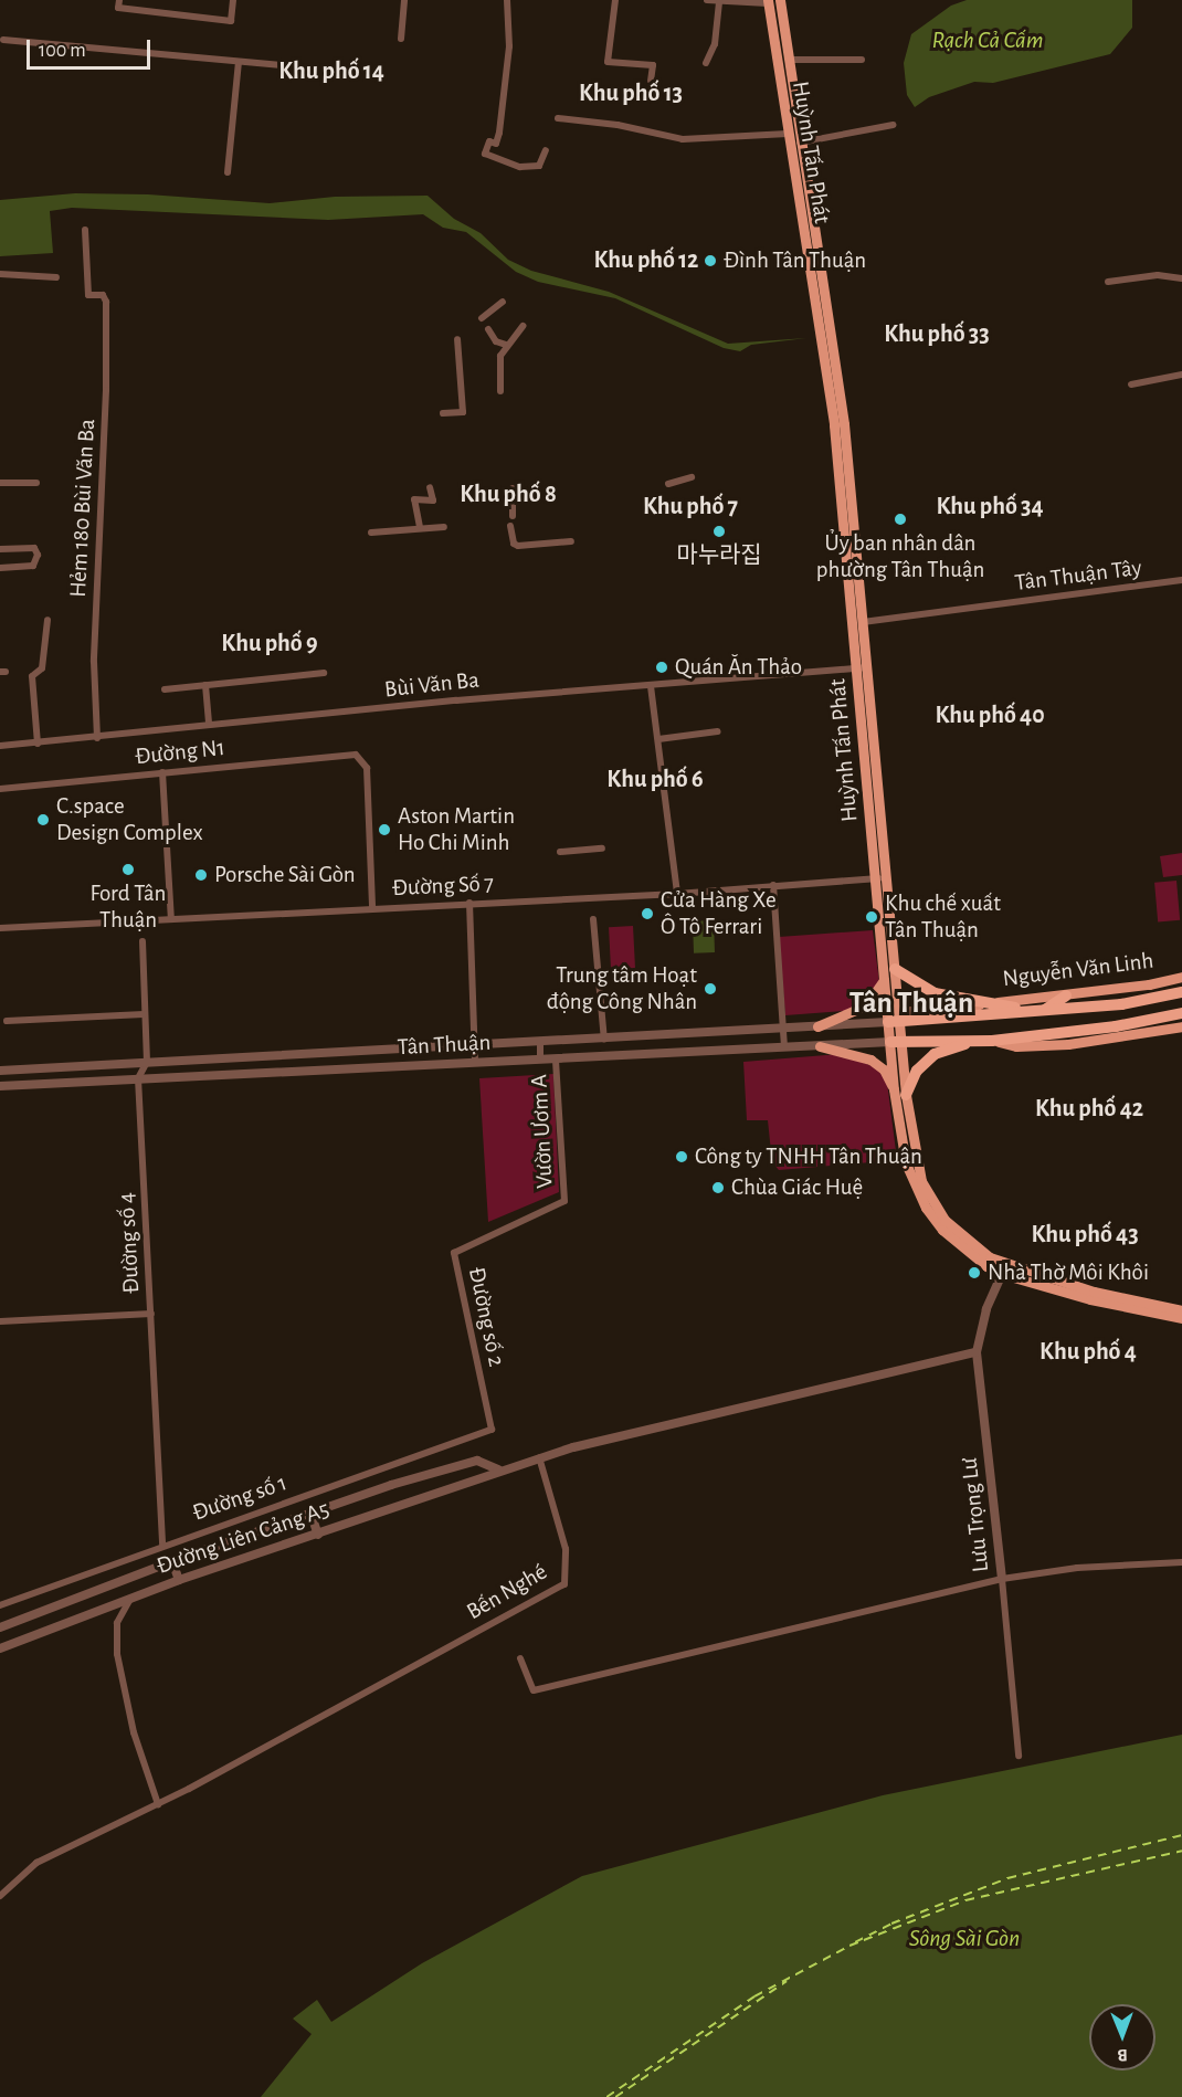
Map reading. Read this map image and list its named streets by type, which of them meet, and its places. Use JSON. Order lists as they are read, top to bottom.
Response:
{
  "streets": {
    "highway": ["Nguyễn Văn Linh"],
    "main road": ["Huỳnh Tấn Phát"],
    "street": [
      "Hẻm 180 Bùi Văn Ba",
      "Tân Thuận Tây",
      "Bùi Văn Ba",
      "Đường N1",
      "Đường Số 7",
      "Tân Thuận",
      "Vườn Ươm A",
      "Đường số 4",
      "Đường số 2",
      "Đường số 1",
      "Lưu Trọng Lư",
      "Đường Liên Cảng A5",
      "Bến Nghé"
    ]
  },
  "crossings": [
    ["Huỳnh Tấn Phát", "Tân Thuận Tây"],
    ["Huỳnh Tấn Phát", "Bùi Văn Ba"],
    ["Huỳnh Tấn Phát", "Đường Số 7"],
    ["Huỳnh Tấn Phát", "Nguyễn Văn Linh"],
    ["Huỳnh Tấn Phát", "Tân Thuận"],
    ["Huỳnh Tấn Phát", "Lưu Trọng Lư"],
    ["Hẻm 180 Bùi Văn Ba", "Bùi Văn Ba"],
    ["Đường N1", "Đường Số 7"],
    ["Tân Thuận", "Vườn Ươm A"],
    ["Tân Thuận", "Đường số 4"],
    ["Vườn Ươm A", "Đường số 2"],
    ["Đường số 4", "Đường số 1"],
    ["Đường số 2", "Đường số 1"],
    ["Đường Liên Cảng A5", "Bến Nghé"]
  ],
  "districts": [
    "Khu phố 14",
    "Khu phố 13",
    "Khu phố 12",
    "Khu phố 33",
    "Khu phố 8",
    "Khu phố 7",
    "Khu phố 34",
    "Khu phố 9",
    "Khu phố 40",
    "Khu phố 6",
    "Tân Thuận",
    "Khu phố 42",
    "Khu phố 43",
    "Khu phố 4"
  ],
  "water": ["Rạch Cả Cấm", "Sông Sài Gòn"],
  "places": [
    "Đình Tân Thuận",
    "Ủy ban nhân dân phường Tân Thuận",
    "마누라집",
    "Quán Ăn Thảo",
    "C.space Design Complex",
    "Aston Martin Ho Chi Minh",
    "Ford Tân Thuận",
    "Porsche Sài Gòn",
    "Cửa Hàng Xe Ô Tô Ferrari",
    "Khu chế xuất Tân Thuận",
    "Trung tâm Hoạt động Công Nhân",
    "Công ty TNHH Tân Thuận",
    "Chùa Giác Huệ",
    "Nhà Thờ Môi Khôi"
  ],
  "scale_bar": "100 m",
  "north": "bottom"
}
